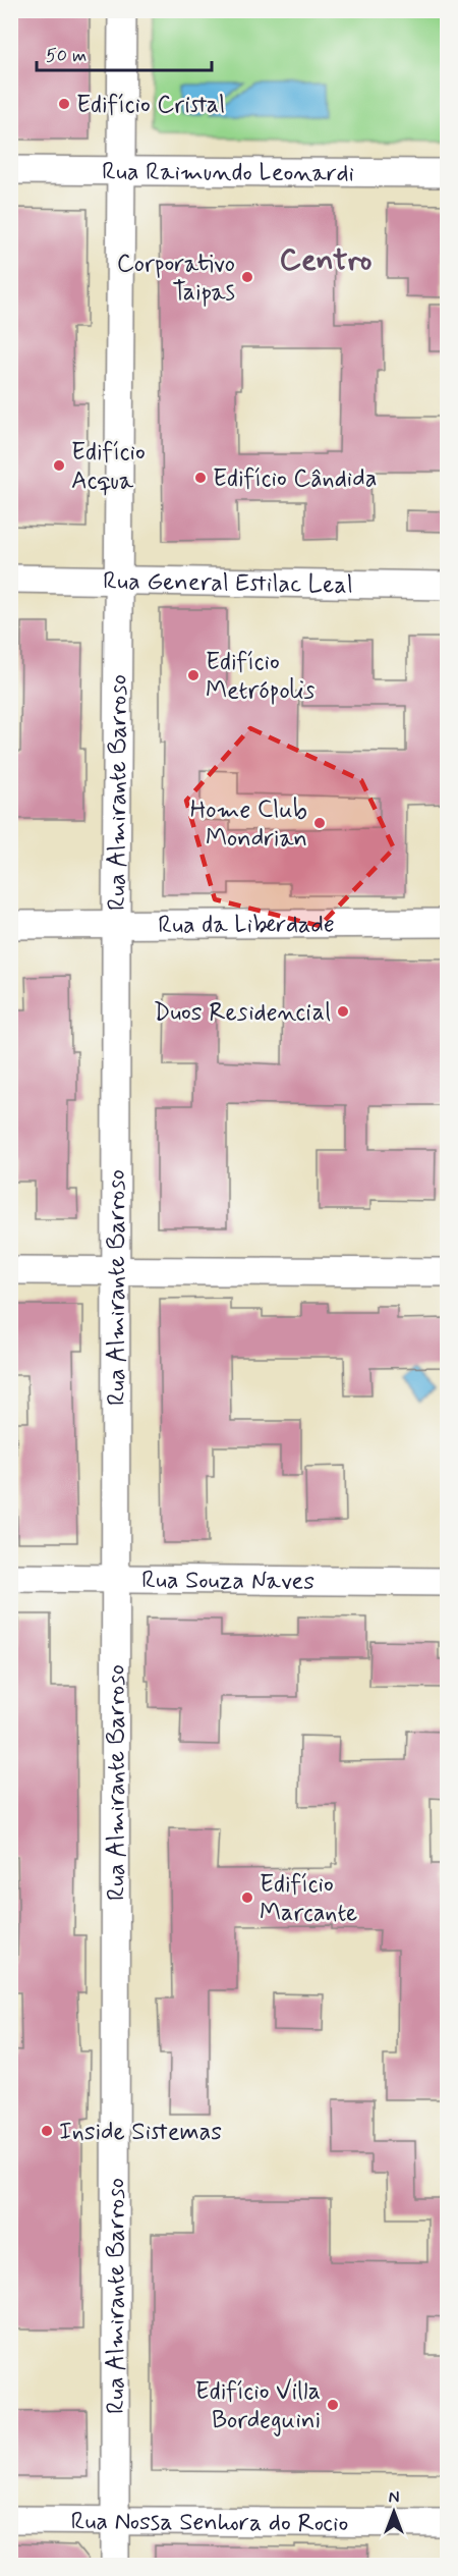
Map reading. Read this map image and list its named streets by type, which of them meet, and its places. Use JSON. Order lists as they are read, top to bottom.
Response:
{
  "streets": {
    "street": [
      "Rua Raimundo Leonardi",
      "Rua General Estilac Leal",
      "Rua Almirante Barroso",
      "Rua da Liberdade",
      "Rua Souza Naves",
      "Rua Nossa Senhora do Rocio"
    ]
  },
  "crossings": [
    ["Rua Raimundo Leonardi", "Rua Almirante Barroso"],
    ["Rua General Estilac Leal", "Rua Almirante Barroso"],
    ["Rua Almirante Barroso", "Rua da Liberdade"],
    ["Rua Almirante Barroso", "Rua Souza Naves"],
    ["Rua Almirante Barroso", "Rua Nossa Senhora do Rocio"]
  ],
  "districts": ["Centro"],
  "places": [
    "Edifício Cristal",
    "Corporativo Taipas",
    "Edifício Acqua",
    "Edifício Cândida",
    "Edifício Metrópolis",
    "Home Club Mondrian",
    "Duos Residencial",
    "Edifício Marcante",
    "Inside Sistemas",
    "Edifício Villa Bordeguini"
  ],
  "scale_bar": "50 m",
  "north": "top"
}
